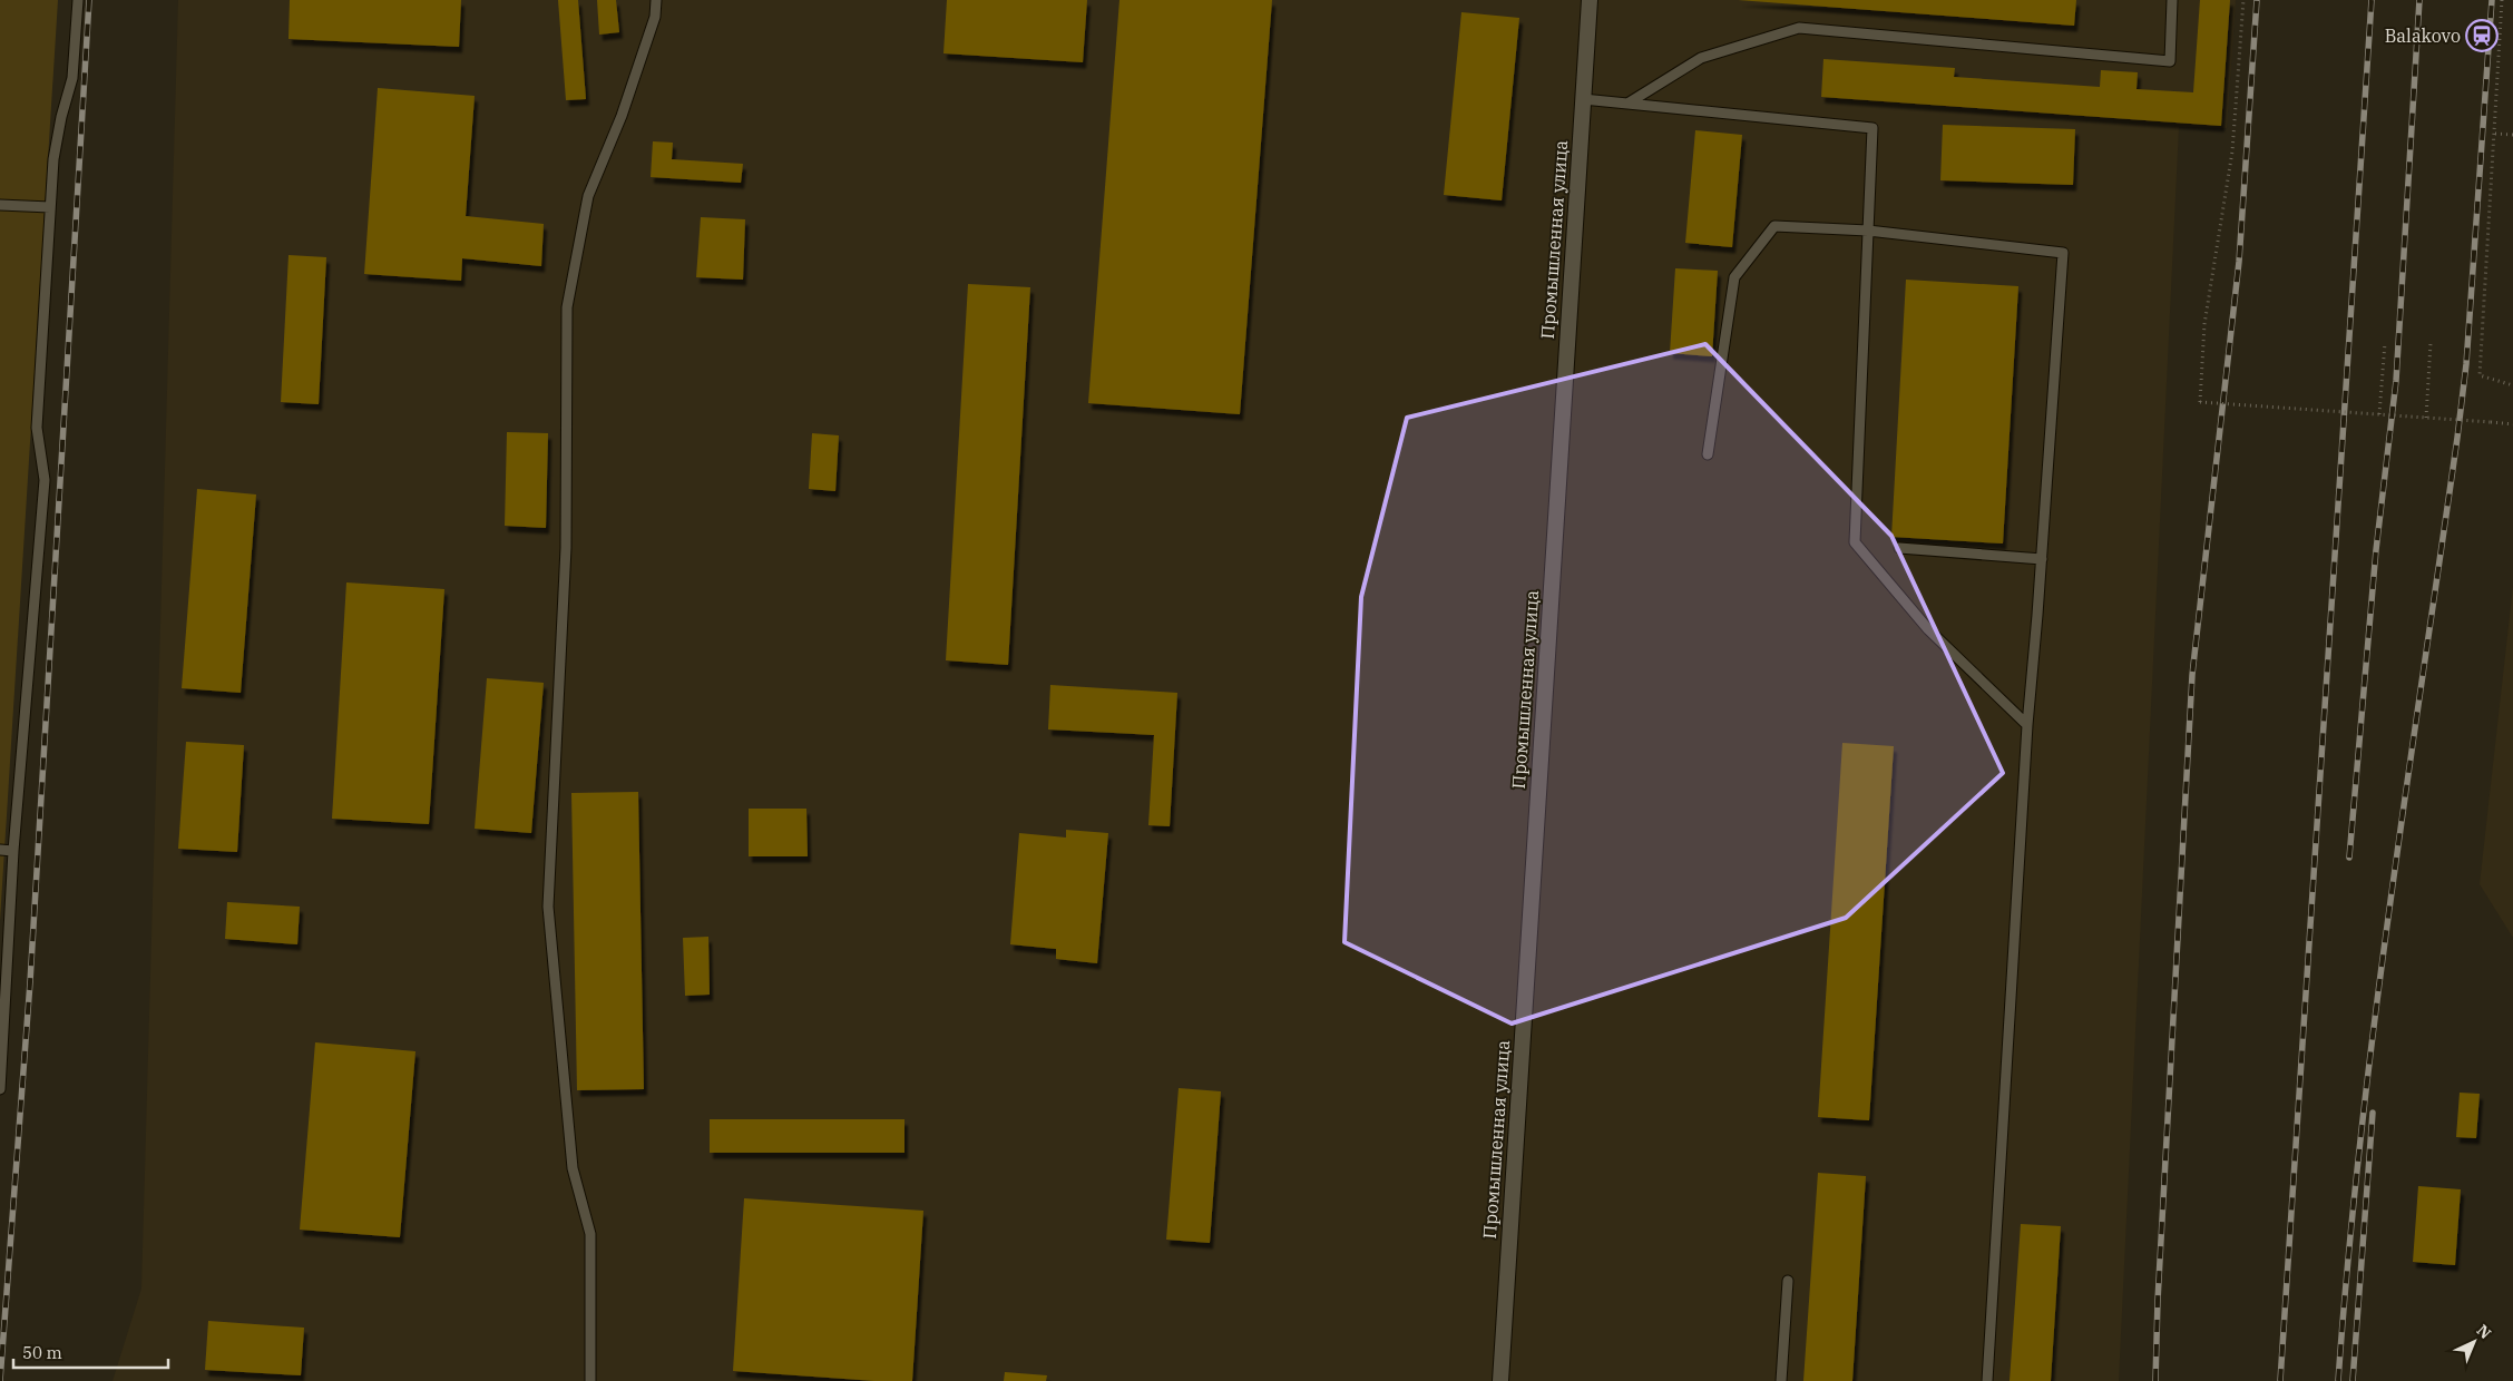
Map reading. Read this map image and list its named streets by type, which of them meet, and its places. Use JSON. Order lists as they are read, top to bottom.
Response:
{
  "streets": {
    "street": ["Промышленная улица"]
  },
  "places": {
    "station": ["Balakovo"]
  },
  "scale_bar": "50 m",
  "north": "top right"
}
